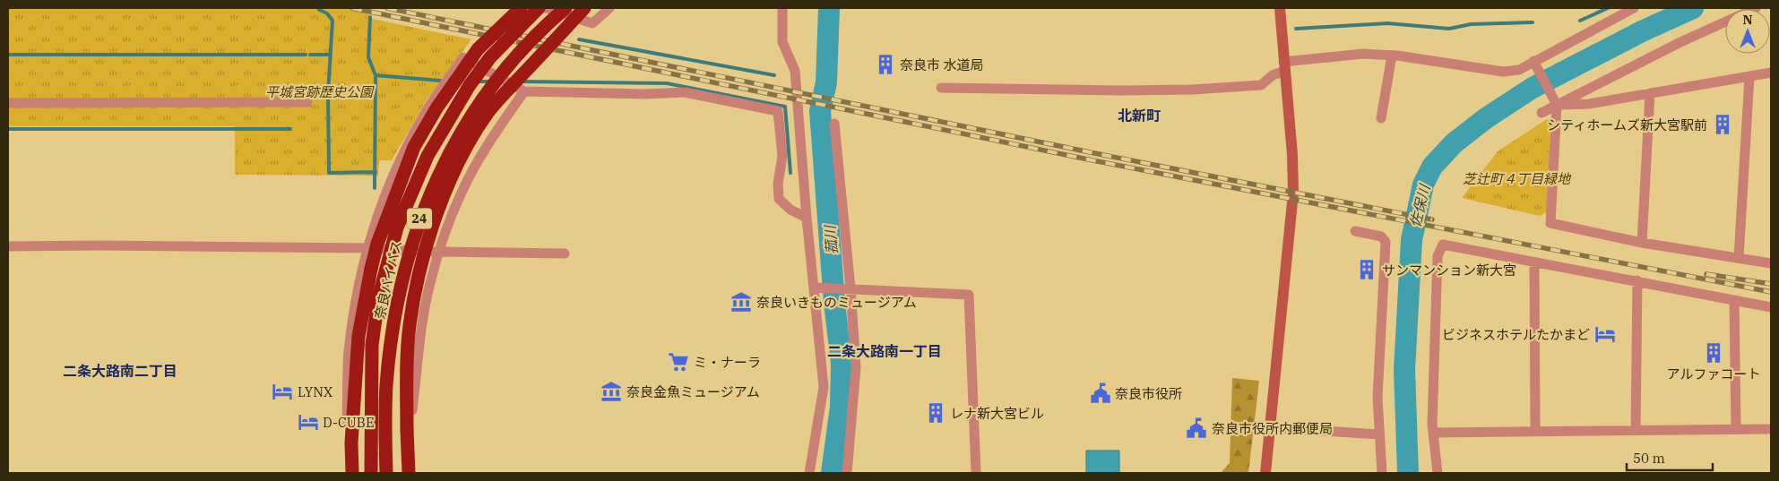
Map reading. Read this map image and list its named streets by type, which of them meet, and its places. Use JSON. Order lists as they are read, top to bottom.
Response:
{
  "streets": {
    "highway": ["24", "奈良バイパス"]
  },
  "districts": ["北新町", "二条大路南一丁目", "二条大路南二丁目"],
  "water": ["佐保川", "菰川"],
  "parks": ["平城宮跡歴史公園", "芝辻町４丁目緑地"],
  "places": {
    "building": [
      "奈良市 水道局",
      "シティホームズ新大宮駅前",
      "サンマンション新大宮",
      "アルファコート",
      "レナ新大宮ビル"
    ],
    "museum": ["奈良いきものミュージアム", "奈良金魚ミュージアム"],
    "hotel": ["ビジネスホテルたかまど", "LYNX", "D-CUBE"],
    "supermarket": ["ミ・ナーラ"],
    "public building": ["奈良市役所", "奈良市役所内郵便局"]
  },
  "scale_bar": "50 m",
  "north": "top"
}
